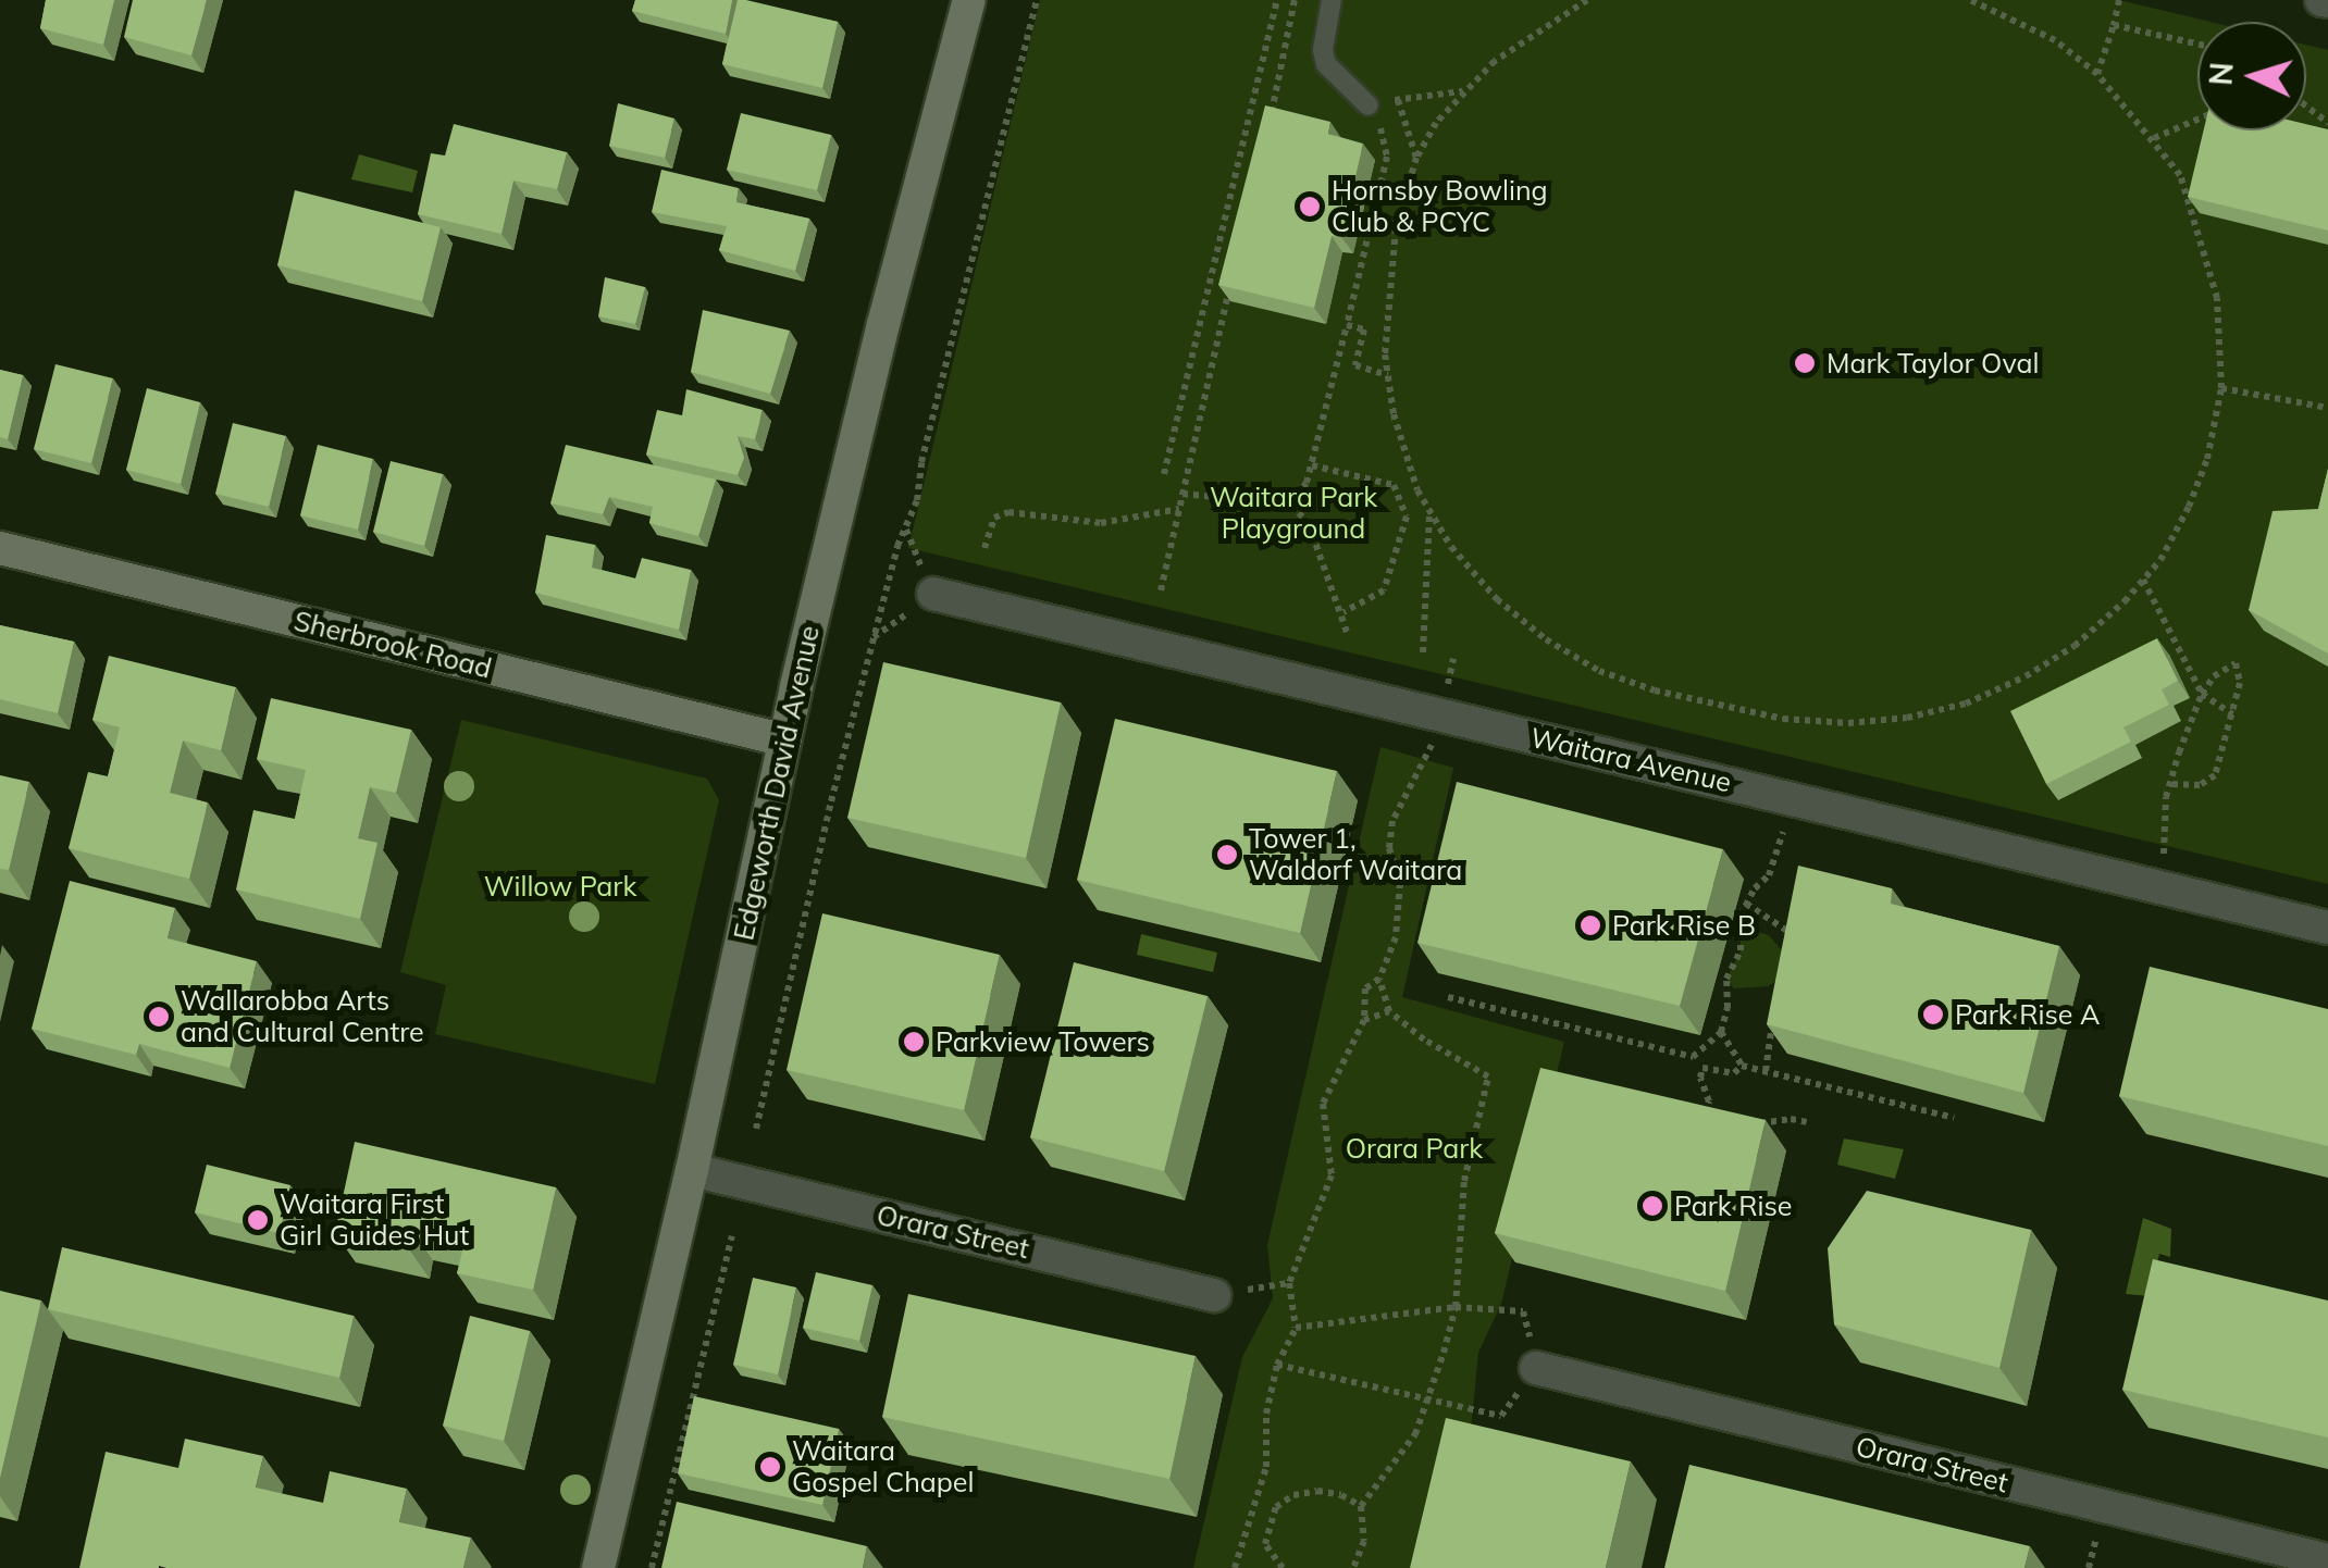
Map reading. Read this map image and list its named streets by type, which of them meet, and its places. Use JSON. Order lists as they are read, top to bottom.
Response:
{
  "streets": {
    "main road": ["Sherbrook Road", "Edgeworth David Avenue"],
    "street": ["Waitara Avenue", "Orara Street"]
  },
  "crossings": [
    ["Sherbrook Road", "Edgeworth David Avenue"],
    ["Edgeworth David Avenue", "Orara Street"]
  ],
  "parks": ["Waitara Park Playground", "Willow Park", "Orara Park"],
  "places": [
    "Hornsby Bowling Club & PCYC",
    "Mark Taylor Oval",
    "Tower 1, Waldorf Waitara",
    "Park Rise B",
    "Park Rise A",
    "Wallarobba Arts and Cultural Centre",
    "Parkview Towers",
    "Park Rise",
    "Waitara First Girl Guides Hut",
    "Waitara Gospel Chapel"
  ],
  "north": "left"
}
